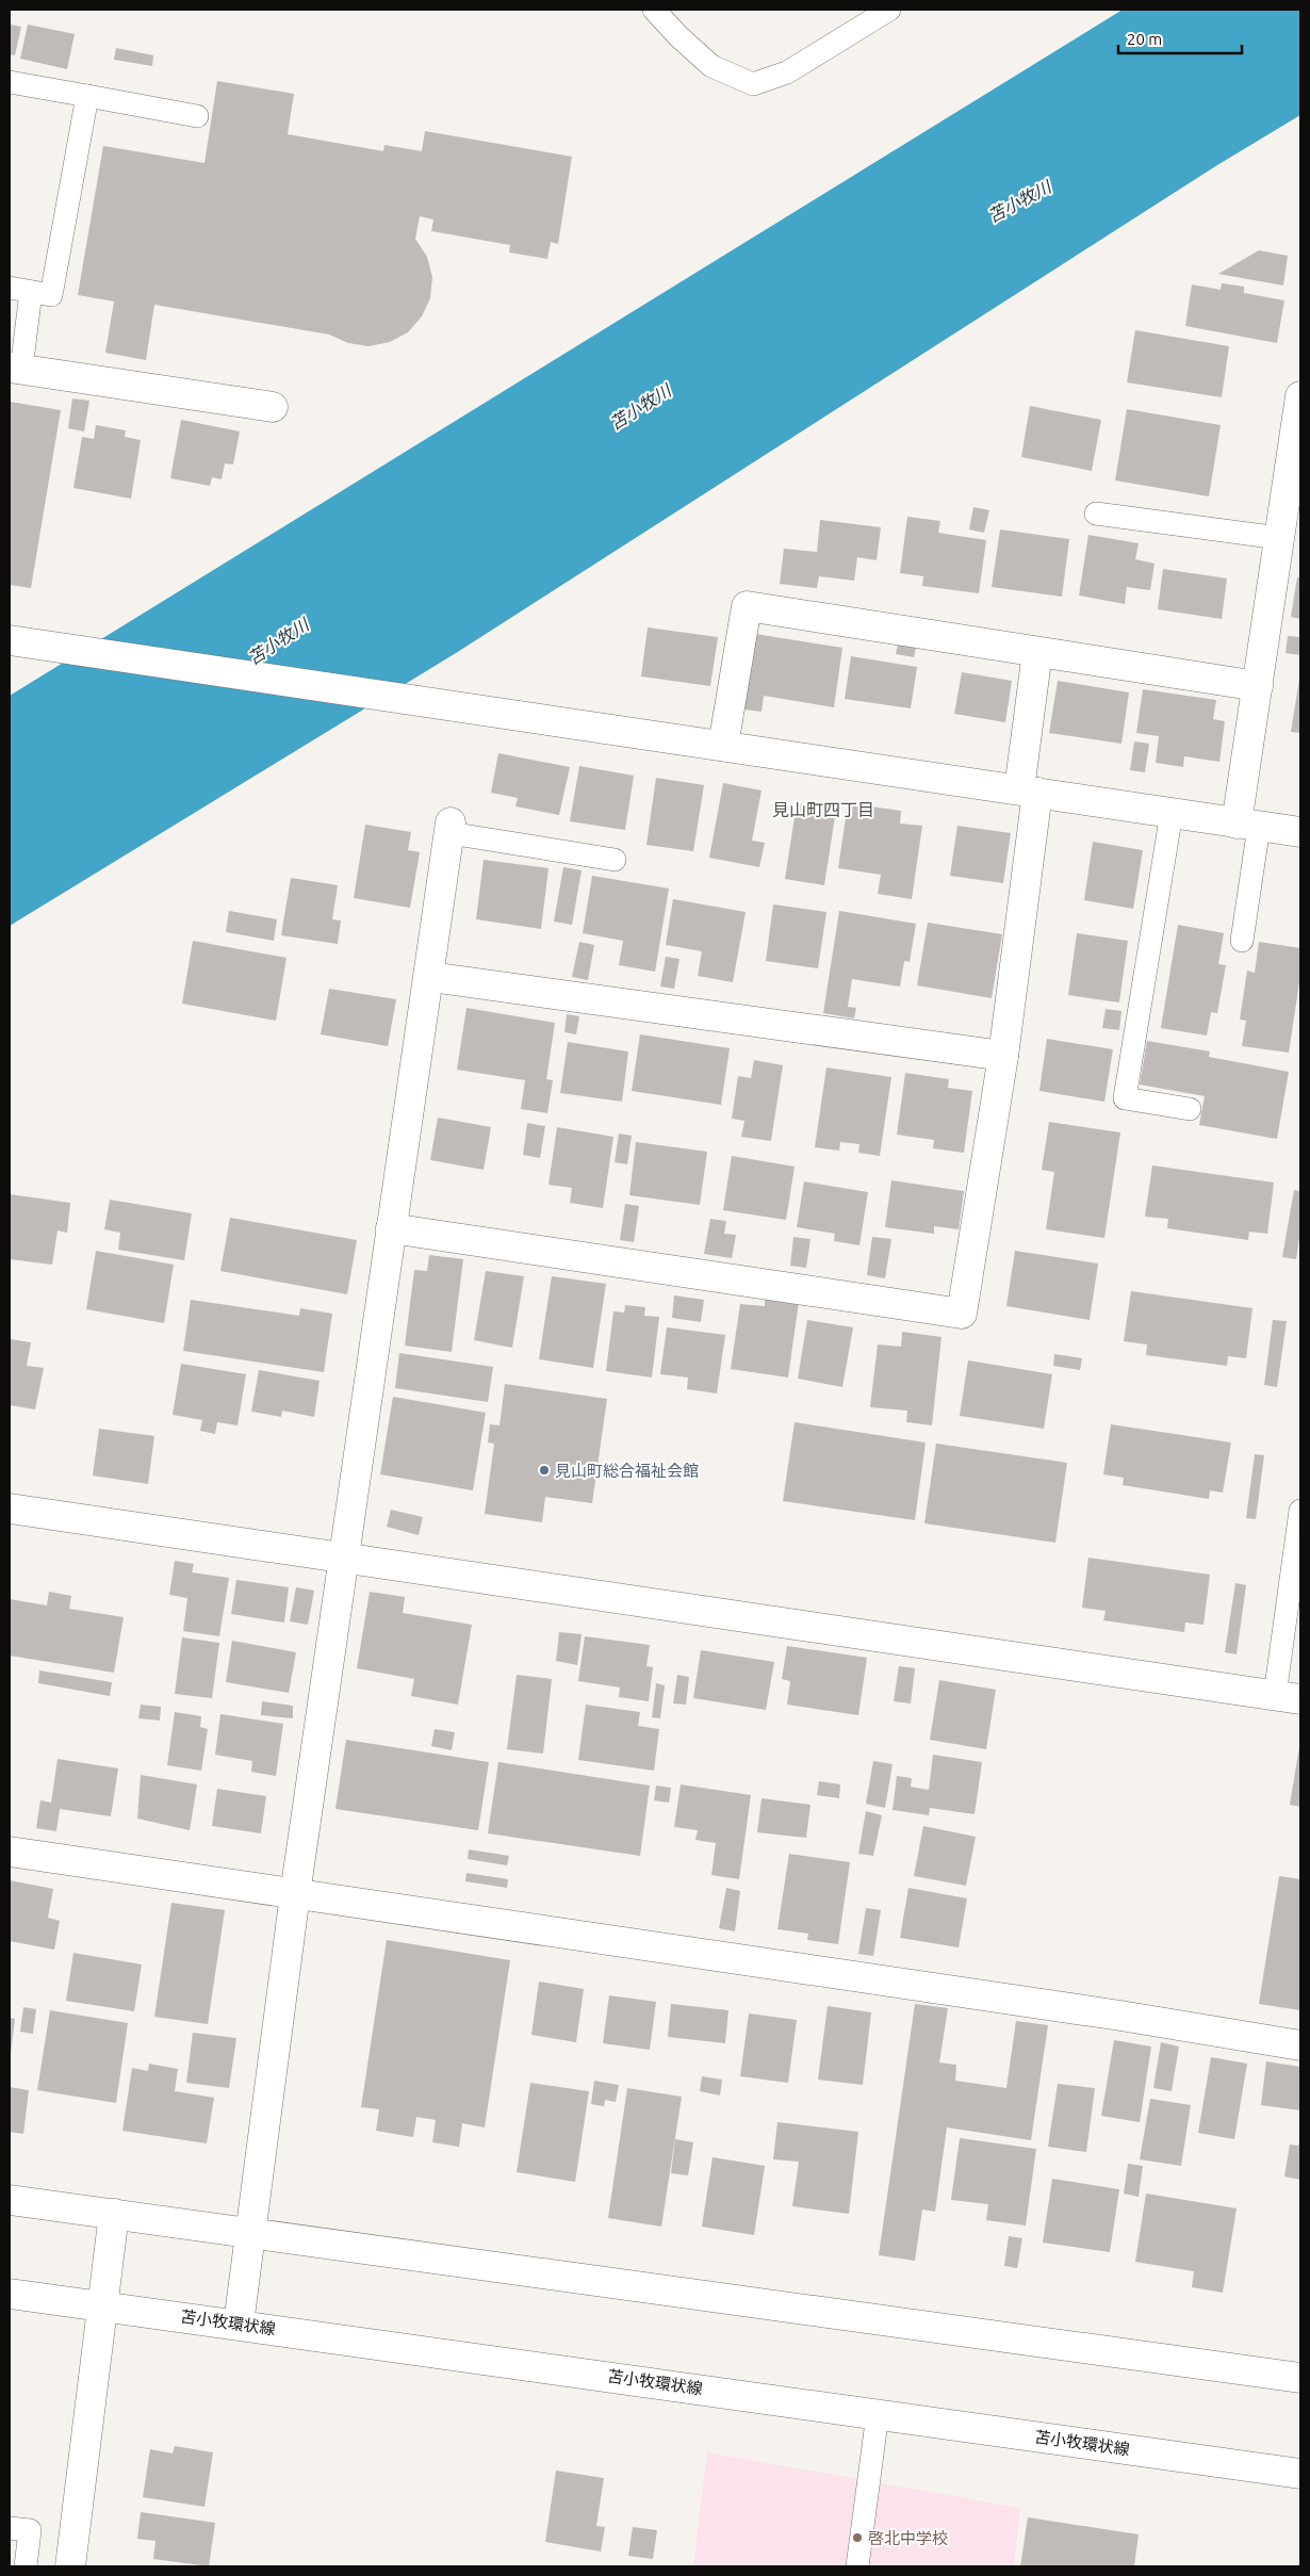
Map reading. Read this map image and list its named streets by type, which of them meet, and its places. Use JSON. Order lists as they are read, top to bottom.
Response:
{
  "streets": {
    "street": ["苫小牧環状線"]
  },
  "districts": ["見山町四丁目"],
  "water": ["苫小牧川"],
  "places": ["見山町総合福祉会館", "啓北中学校"],
  "scale_bar": "20 m"
}
